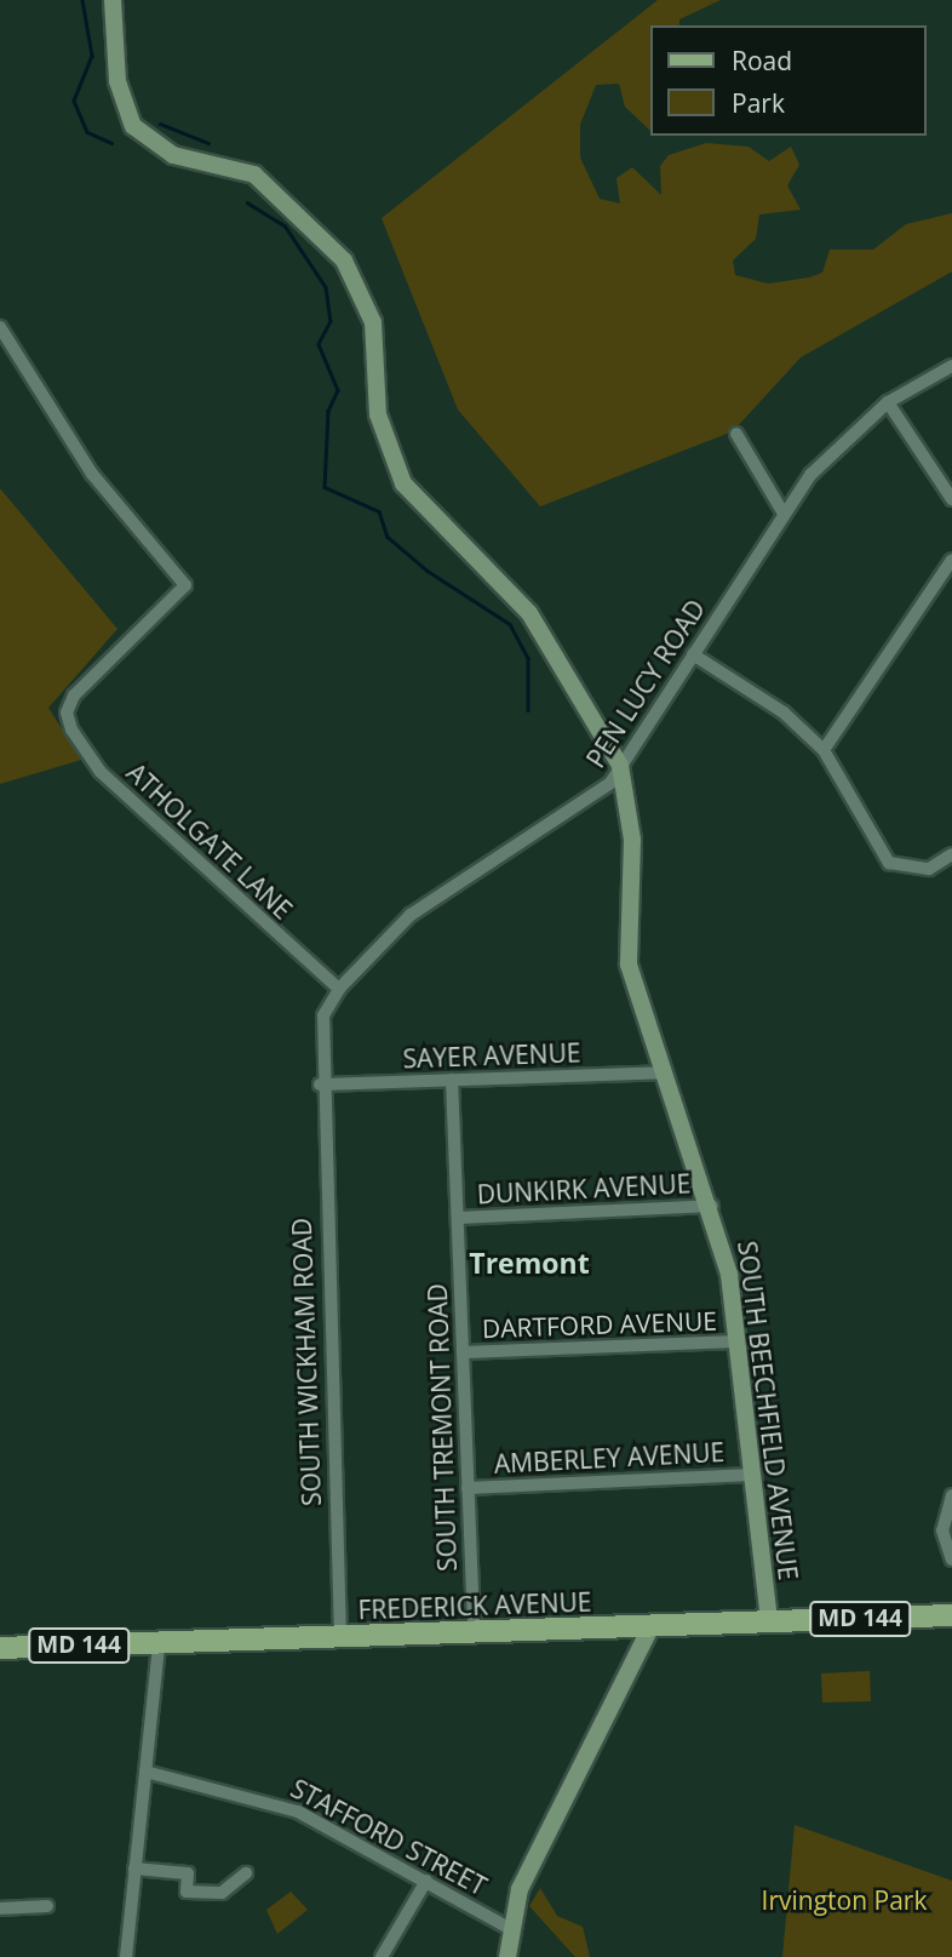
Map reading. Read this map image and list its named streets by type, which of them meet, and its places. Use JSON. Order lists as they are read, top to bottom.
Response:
{
  "streets": {
    "main road": ["FREDERICK AVENUE", "MD 144"],
    "street": [
      "PEN LUCY ROAD",
      "ATHOLGATE LANE",
      "SAYER AVENUE",
      "DUNKIRK AVENUE",
      "DARTFORD AVENUE",
      "SOUTH WICKHAM ROAD",
      "SOUTH BEECHFIELD AVENUE",
      "SOUTH TREMONT ROAD",
      "AMBERLEY AVENUE",
      "STAFFORD STREET"
    ]
  },
  "crossings": [
    ["PEN LUCY ROAD", "ATHOLGATE LANE"],
    ["PEN LUCY ROAD", "SAYER AVENUE"],
    ["PEN LUCY ROAD", "SOUTH WICKHAM ROAD"],
    ["PEN LUCY ROAD", "SOUTH BEECHFIELD AVENUE"],
    ["SAYER AVENUE", "SOUTH WICKHAM ROAD"],
    ["SAYER AVENUE", "SOUTH BEECHFIELD AVENUE"],
    ["SAYER AVENUE", "SOUTH TREMONT ROAD"],
    ["DUNKIRK AVENUE", "SOUTH BEECHFIELD AVENUE"],
    ["DUNKIRK AVENUE", "SOUTH TREMONT ROAD"],
    ["DARTFORD AVENUE", "SOUTH BEECHFIELD AVENUE"],
    ["DARTFORD AVENUE", "SOUTH TREMONT ROAD"],
    ["SOUTH WICKHAM ROAD", "FREDERICK AVENUE"],
    ["SOUTH BEECHFIELD AVENUE", "AMBERLEY AVENUE"],
    ["SOUTH BEECHFIELD AVENUE", "FREDERICK AVENUE"],
    ["SOUTH TREMONT ROAD", "AMBERLEY AVENUE"],
    ["SOUTH TREMONT ROAD", "FREDERICK AVENUE"]
  ],
  "districts": ["Tremont"],
  "parks": ["Irvington Park"],
  "legend": ["Road", "Park"]
}
